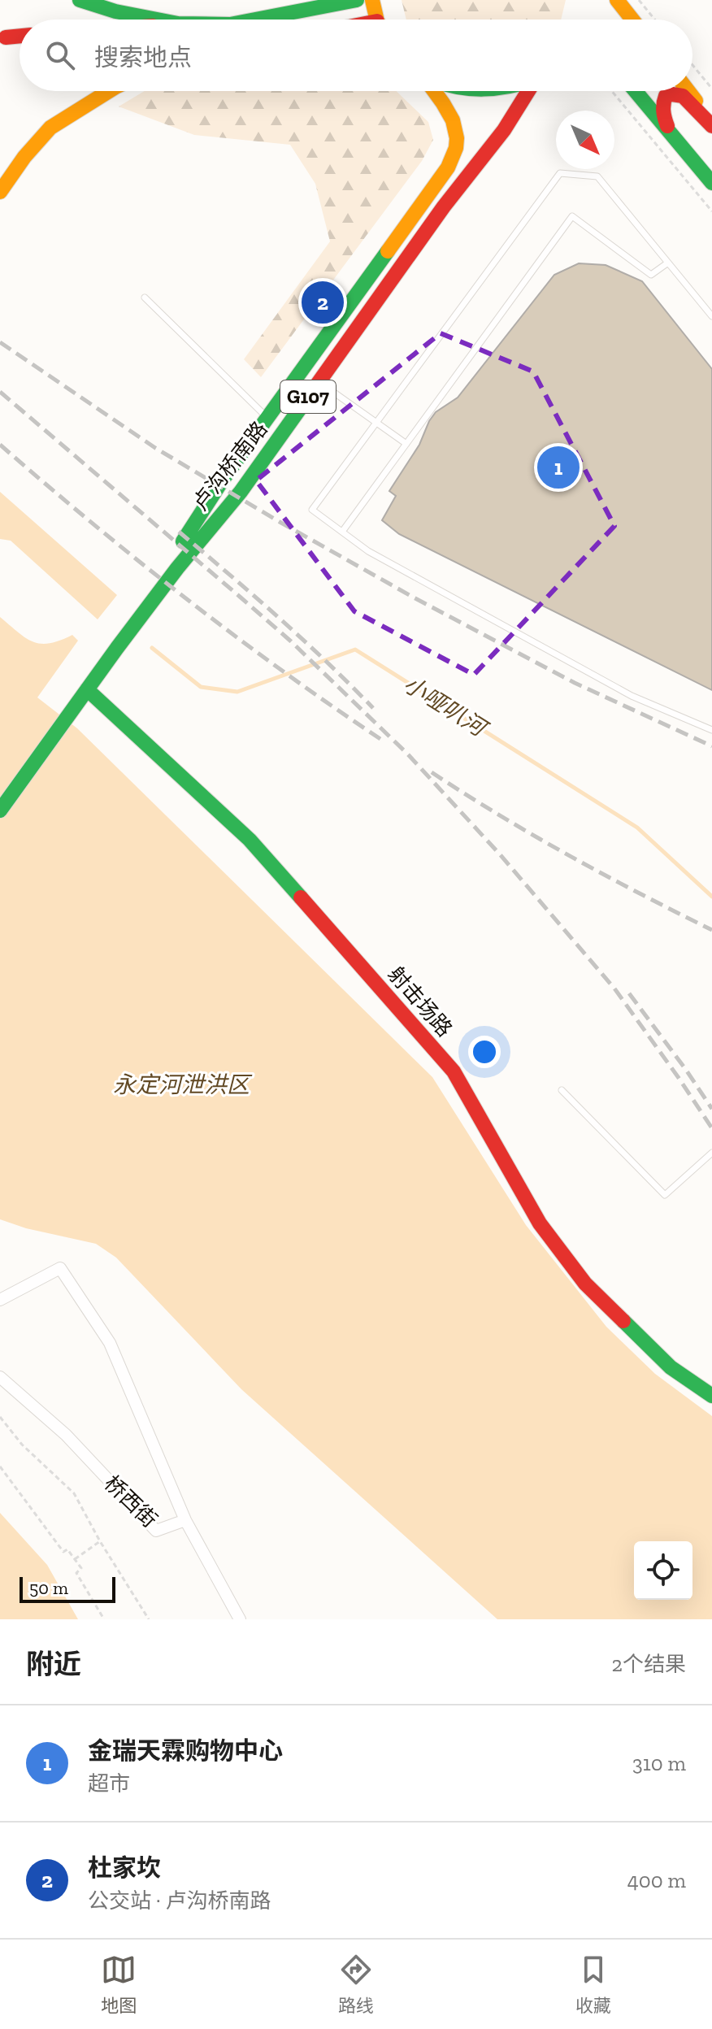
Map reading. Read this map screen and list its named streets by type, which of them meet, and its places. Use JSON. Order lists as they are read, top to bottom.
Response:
{
  "streets": {
    "main road": ["G107", "卢沟桥南路", "射击场路"],
    "street": ["桥西街"]
  },
  "crossings": [
    ["卢沟桥南路", "射击场路"]
  ],
  "water": ["小哑叭河", "永定河泄洪区"],
  "scale_bar": "50 m",
  "north": "bottom right",
  "page": {
    "search": "搜索地点",
    "pins": ["2", "1"],
    "scale": "50 m",
    "heading": ["附近", "2个结果"],
    "list": [
      {
        "mark": "1",
        "name": "金瑞天霖购物中心",
        "note": "超市",
        "value": "310 m"
      },
      {
        "mark": "2",
        "name": "杜家坎",
        "note": "公交站 · 卢沟桥南路",
        "value": "400 m"
      }
    ],
    "nav": ["地图", "路线", "收藏"]
  }
}
